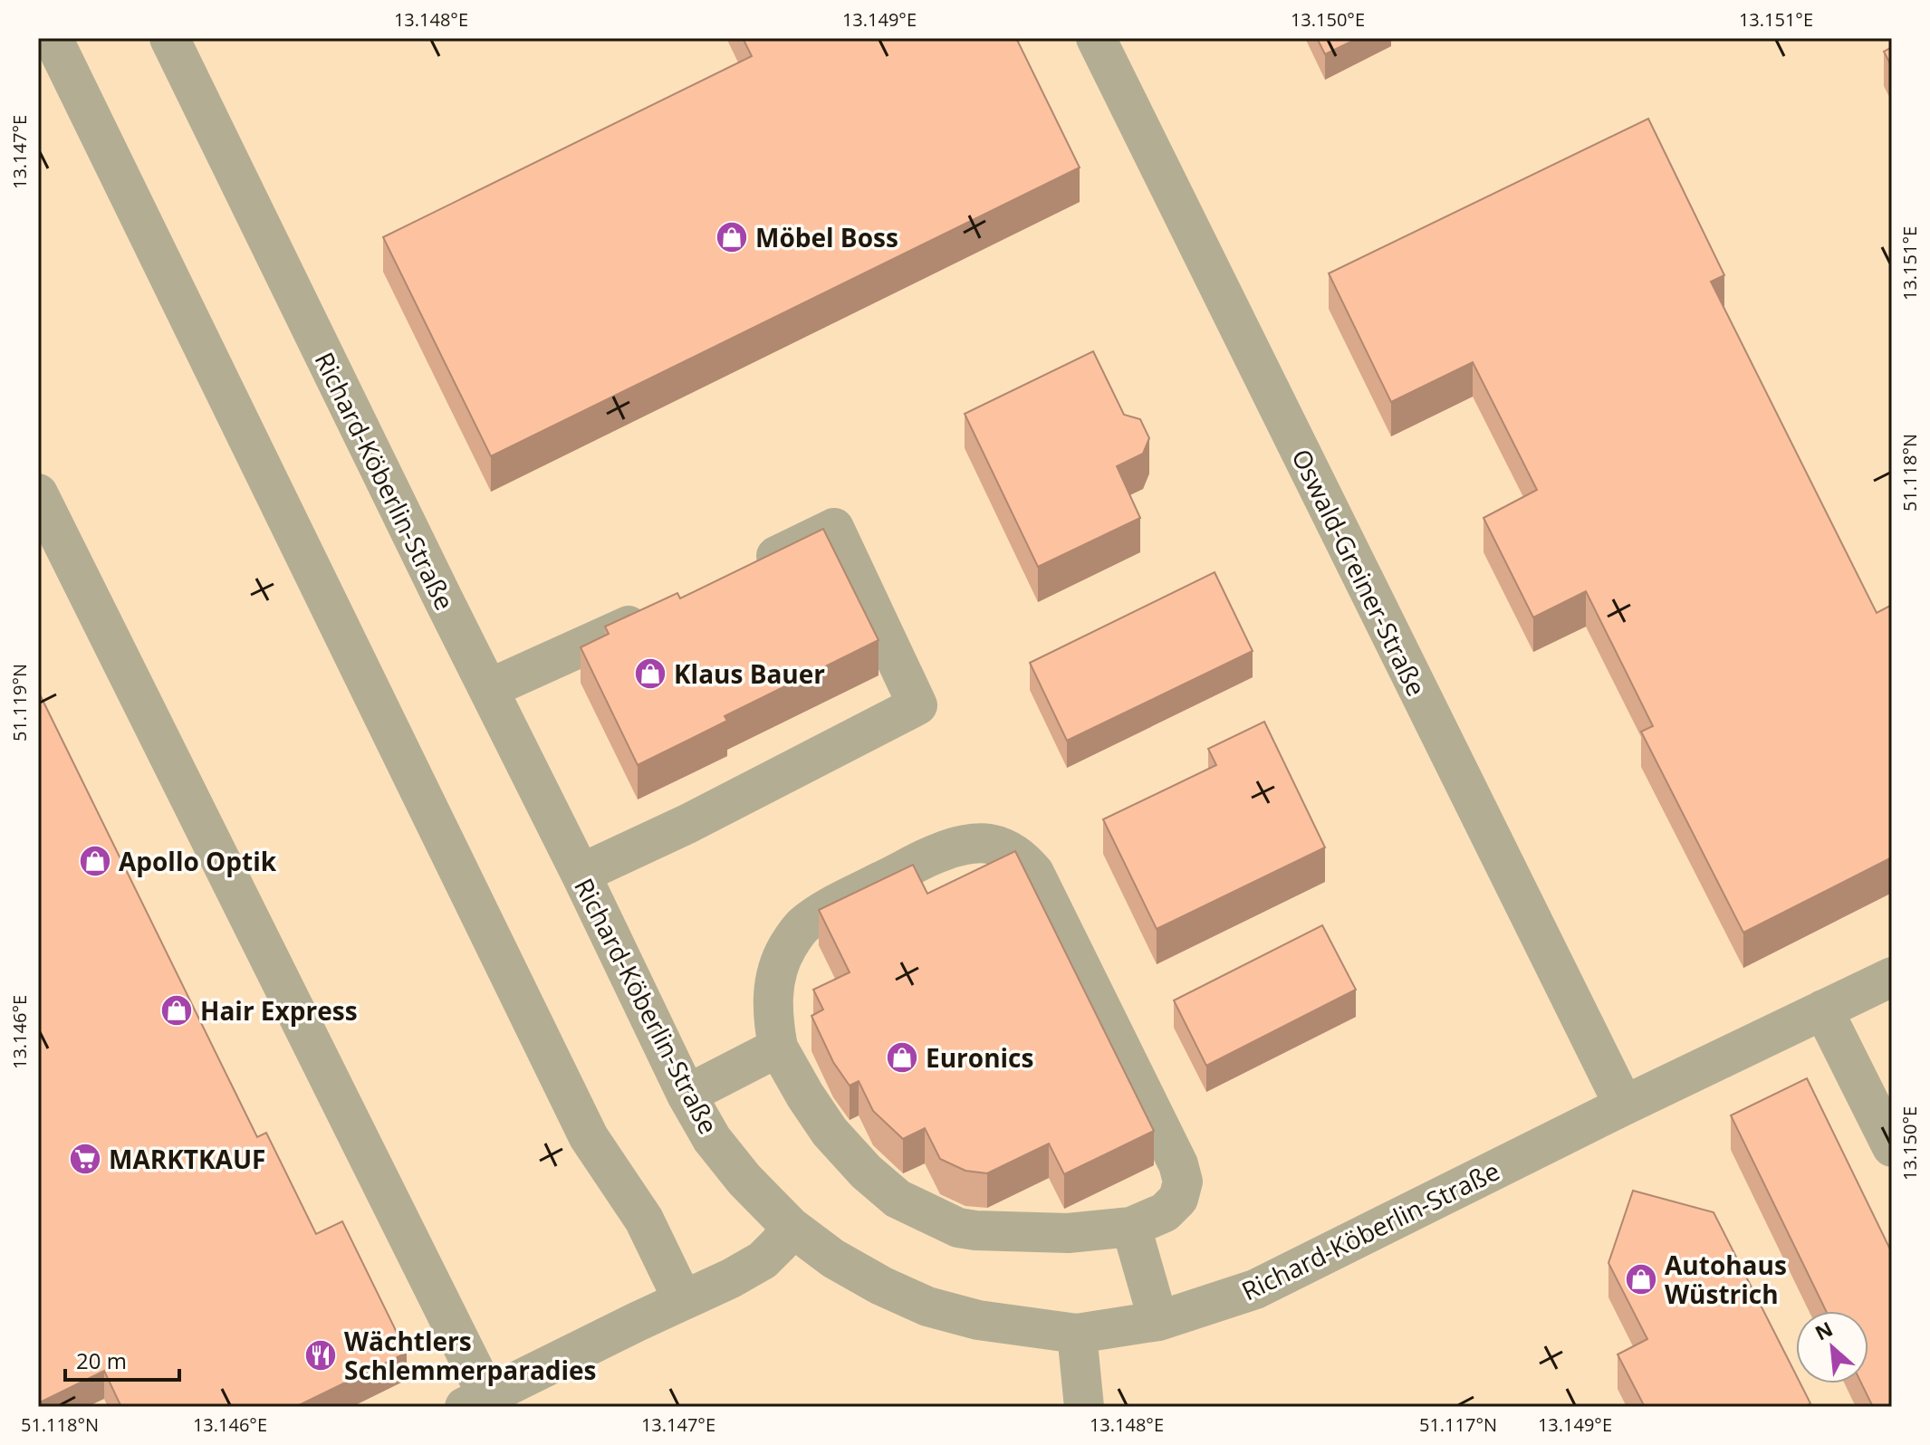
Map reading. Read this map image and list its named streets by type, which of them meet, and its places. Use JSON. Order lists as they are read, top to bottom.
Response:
{
  "streets": {
    "street": ["Richard-Köberlin-Straße", "Oswald-Greiner-Straße"]
  },
  "crossings": [
    ["Richard-Köberlin-Straße", "Oswald-Greiner-Straße"]
  ],
  "places": {
    "shop": [
      "Möbel Boss",
      "Klaus Bauer",
      "Apollo Optik",
      "Hair Express",
      "Euronics",
      "Autohaus Wüstrich"
    ],
    "supermarket": ["MARKTKAUF"],
    "restaurant": ["Wächtlers Schlemmerparadies"]
  },
  "scale_bar": "20 m",
  "north": "top left",
  "coordinates": [
    "13.148°E",
    "13.149°E",
    "13.150°E",
    "13.151°E",
    "13.147°E",
    "51.118°N",
    "51.119°N",
    "13.146°E",
    "51.117°N"
  ]
}
